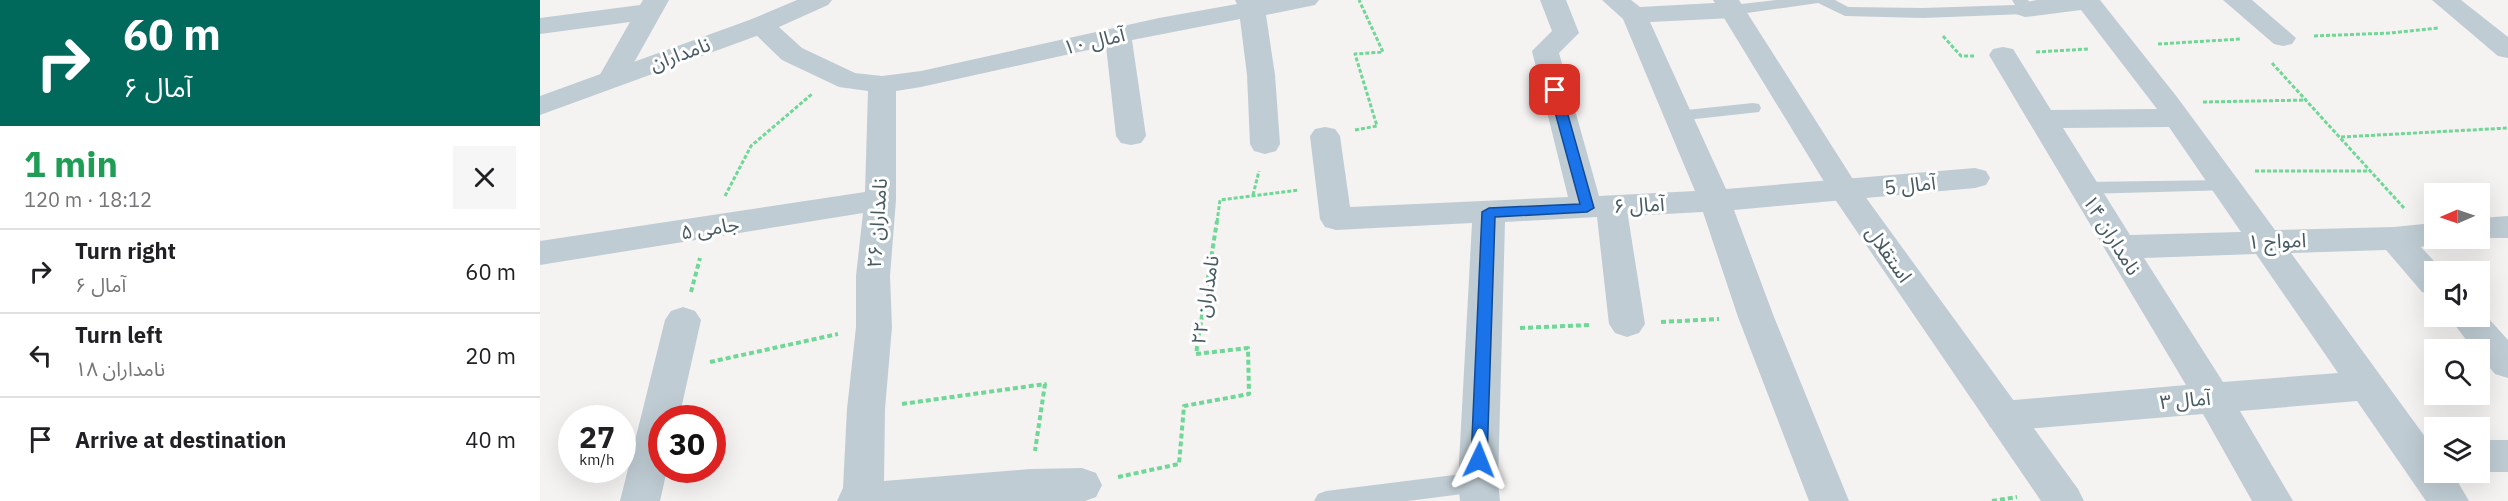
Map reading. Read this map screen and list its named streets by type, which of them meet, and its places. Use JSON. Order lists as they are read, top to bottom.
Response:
{
  "streets": {
    "street": [
      "آمال ۱۰",
      "نامداران",
      "آمال 5",
      "آمال ۶",
      "نامداران ۲۶",
      "جامی ۵",
      "نامداران ۱۴",
      "امواج ۱",
      "استقلال",
      "آمال ۳"
    ],
    "path": ["نامداران ۲۲"]
  },
  "crossings": [
    ["آمال ۱۰", "نامداران ۲۶"],
    ["آمال 5", "آمال ۶"],
    ["آمال 5", "استقلال"],
    ["آمال ۶", "استقلال"],
    ["آمال ۶", "نامداران ۲۲"],
    ["نامداران ۲۶", "جامی ۵"],
    ["نامداران ۱۴", "امواج ۱"],
    ["نامداران ۱۴", "آمال ۳"],
    ["استقلال", "آمال ۳"]
  ],
  "north": "left",
  "page": {
    "turn": ["60 m", "آمال ۶"],
    "heading": ["1 min", "120 m · 18:12"],
    "list": [
      {
        "name": "Turn right",
        "note": "آمال ۶",
        "value": "60 m"
      },
      {
        "name": "Turn left",
        "note": "نامداران ۱۸",
        "value": "20 m"
      },
      {
        "name": "Arrive at destination",
        "value": "40 m"
      }
    ],
    "speed": "27 km/h",
    "limit": "30"
  }
}
